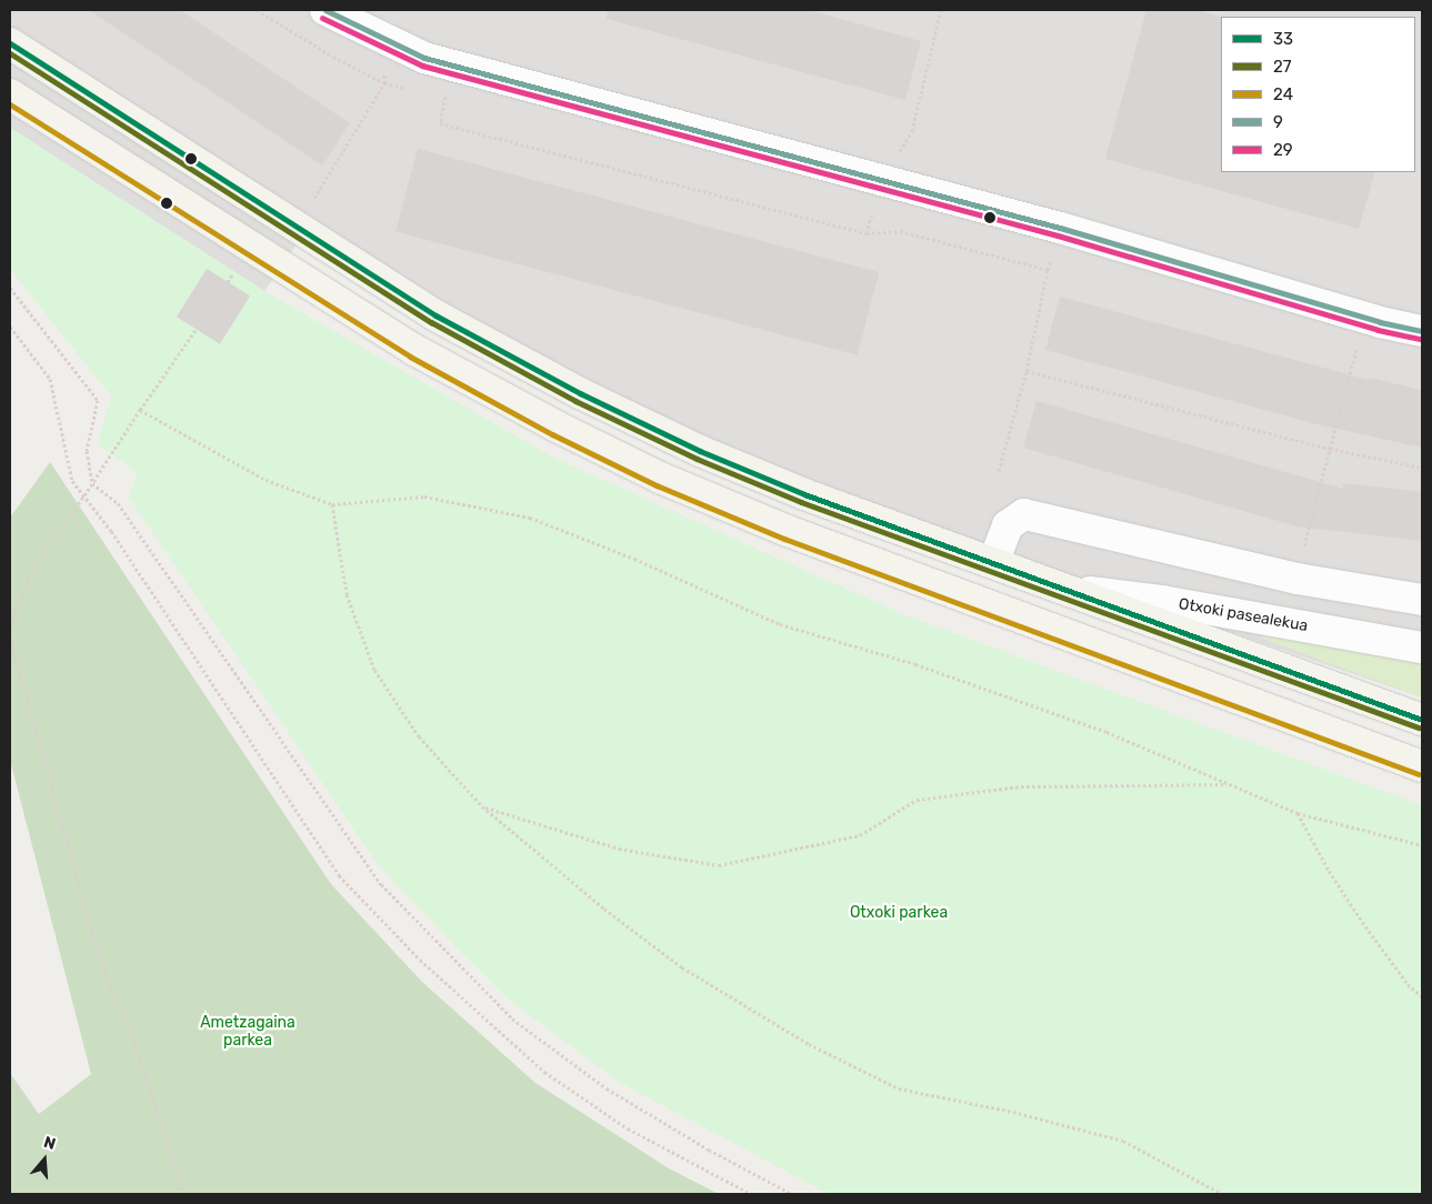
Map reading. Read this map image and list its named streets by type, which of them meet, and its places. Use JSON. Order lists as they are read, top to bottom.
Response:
{
  "streets": {
    "main road": ["Otxoki pasealekua"]
  },
  "parks": ["Otxoki parkea", "Ametzagaina parkea"],
  "lines": [
    "transit line 9",
    "transit line 29",
    "transit line 33",
    "transit line 27",
    "transit line 24"
  ],
  "legend": [
    "33",
    "27",
    "24",
    "9",
    "29"
  ],
  "north": "top"
}
